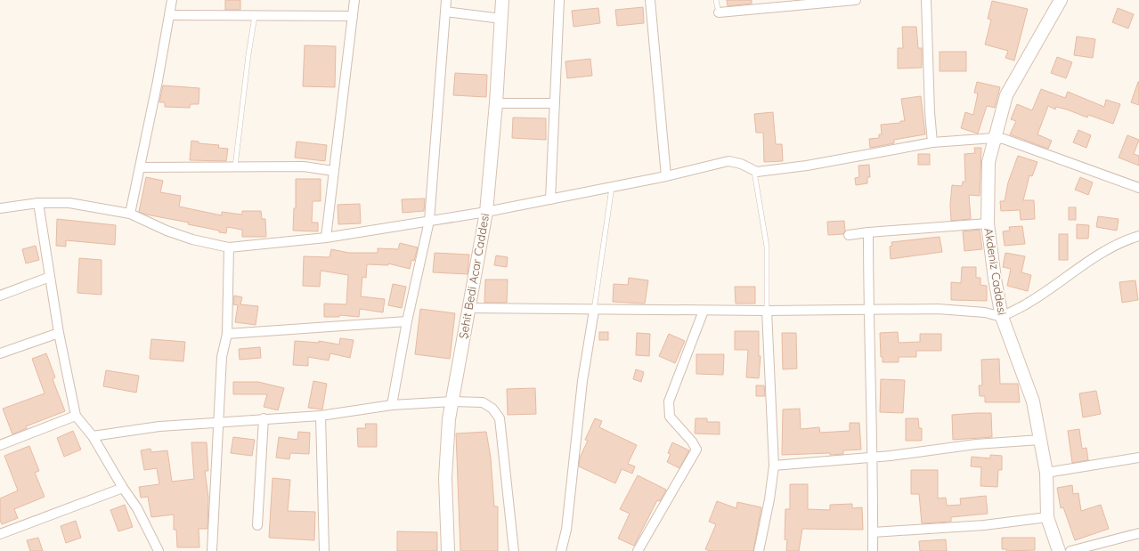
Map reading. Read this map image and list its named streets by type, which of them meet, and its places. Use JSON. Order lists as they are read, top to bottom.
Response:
{
  "streets": {
    "street": ["Akdeniz Caddesi", "Şehit Bedi Acar Caddesi"]
  }
}
